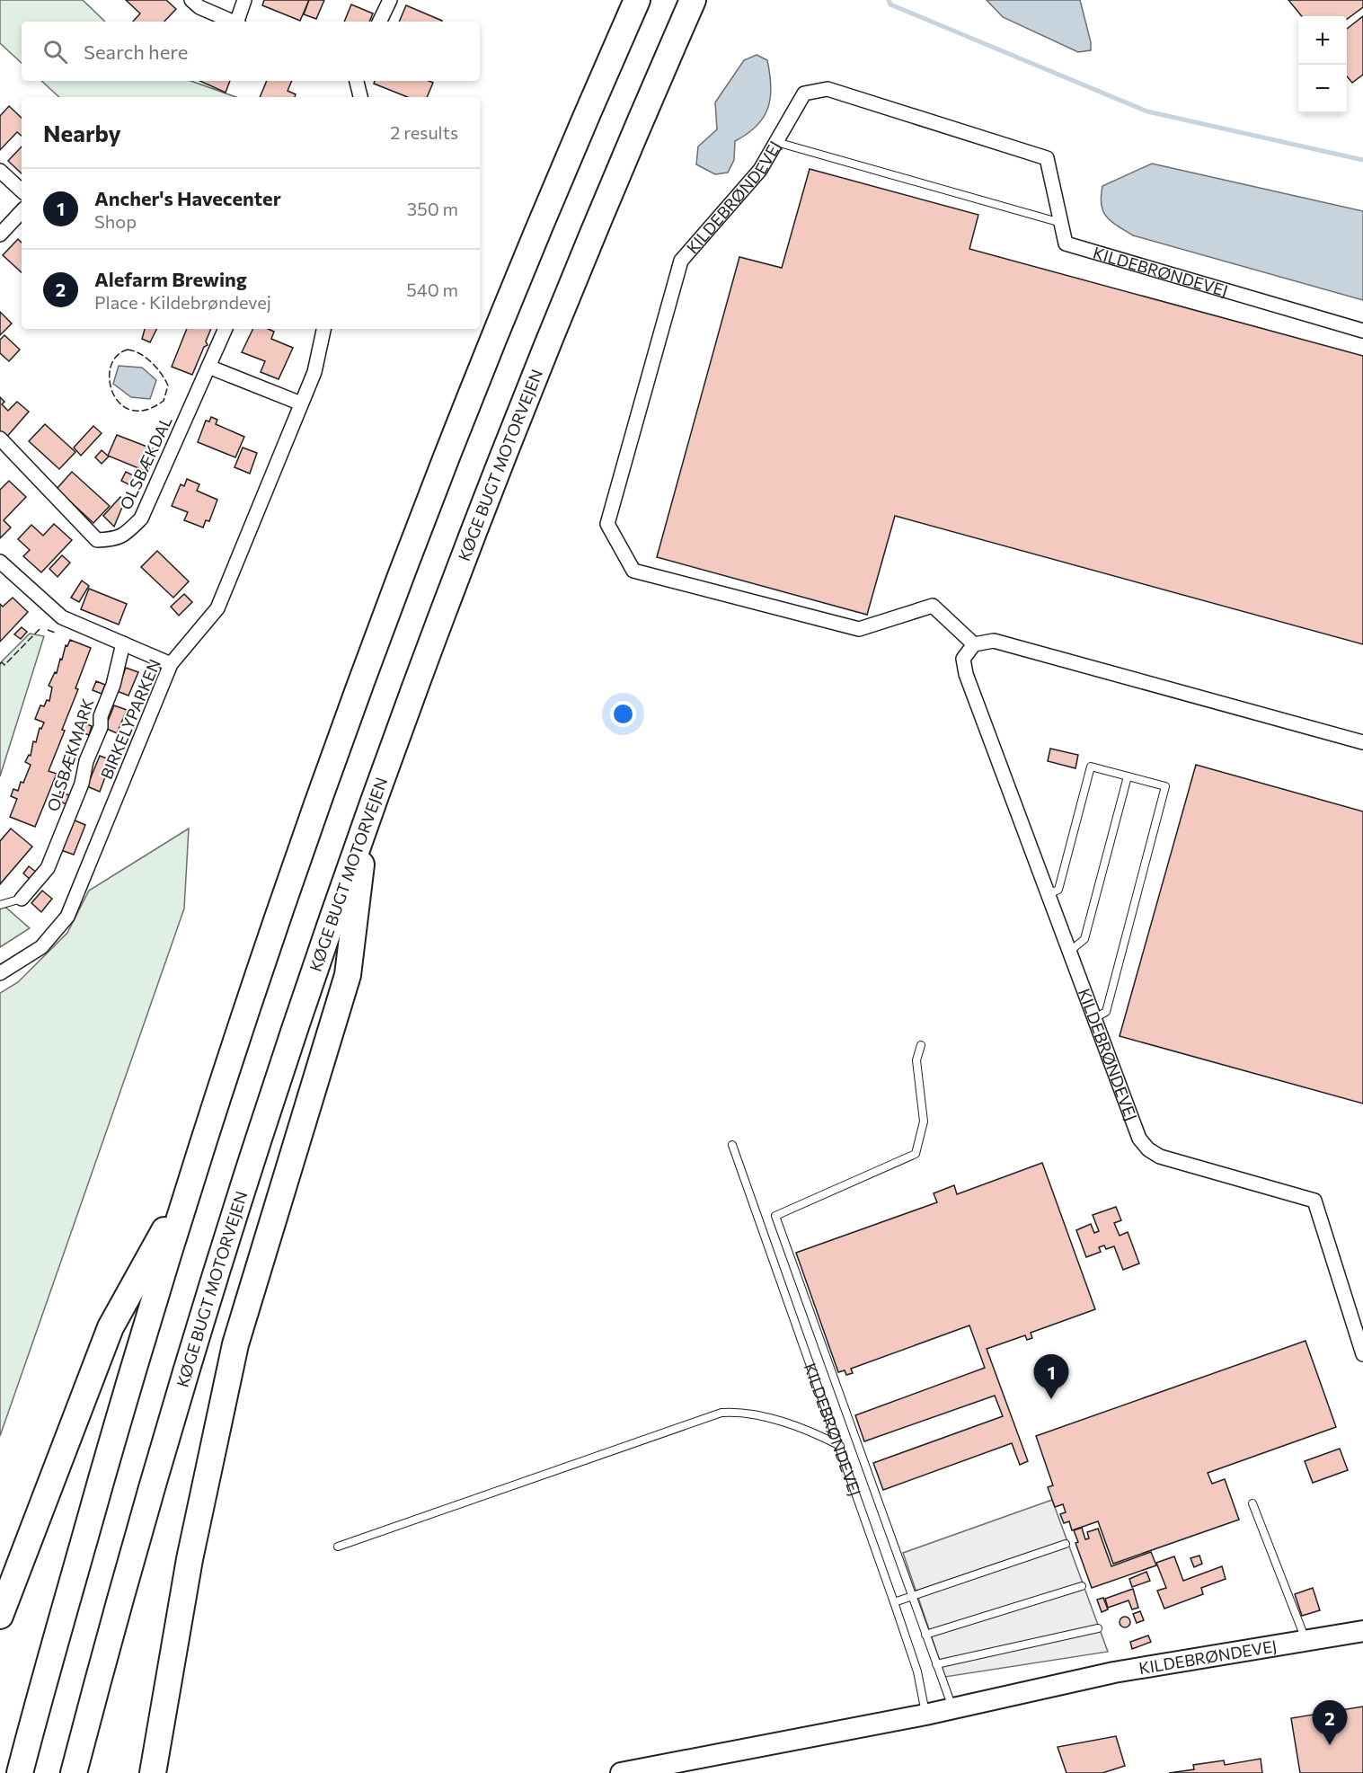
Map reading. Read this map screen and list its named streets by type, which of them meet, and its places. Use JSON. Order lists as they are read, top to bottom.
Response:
{
  "streets": {
    "highway": ["KØGE BUGT MOTORVEJEN"],
    "street": [
      "KILDEBRØNDEVEJ",
      "OLSBÆKDAL",
      "BIRKELYPARKEN",
      "OLSBÆKMARK"
    ]
  },
  "page": {
    "map_buttons": ["+", "−"],
    "search": "Search here",
    "heading": ["Nearby", "2 results"],
    "list": [
      {
        "mark": "1",
        "name": "Ancher's Havecenter",
        "note": "Shop",
        "value": "350 m"
      },
      {
        "mark": "2",
        "name": "Alefarm Brewing",
        "note": "Place · Kildebrøndevej",
        "value": "540 m"
      }
    ],
    "pins": ["1", "2"]
  }
}
